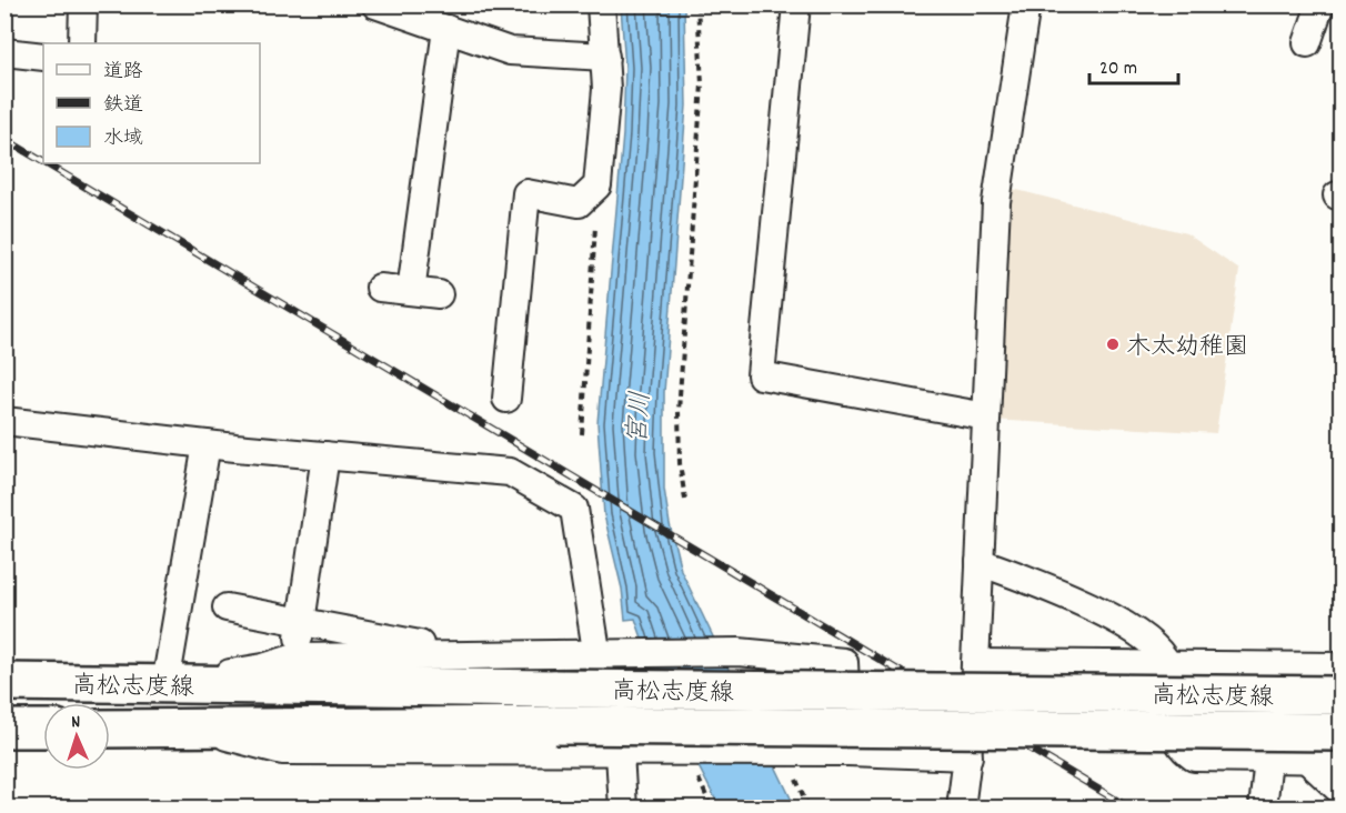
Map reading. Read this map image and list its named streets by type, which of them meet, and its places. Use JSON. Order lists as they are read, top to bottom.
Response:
{
  "streets": {
    "main road": ["高松志度線"]
  },
  "water": ["宮川"],
  "places": ["木太幼稚園"],
  "legend": ["道路", "鉄道", "水域"],
  "scale_bar": "20 m",
  "north": "top"
}
